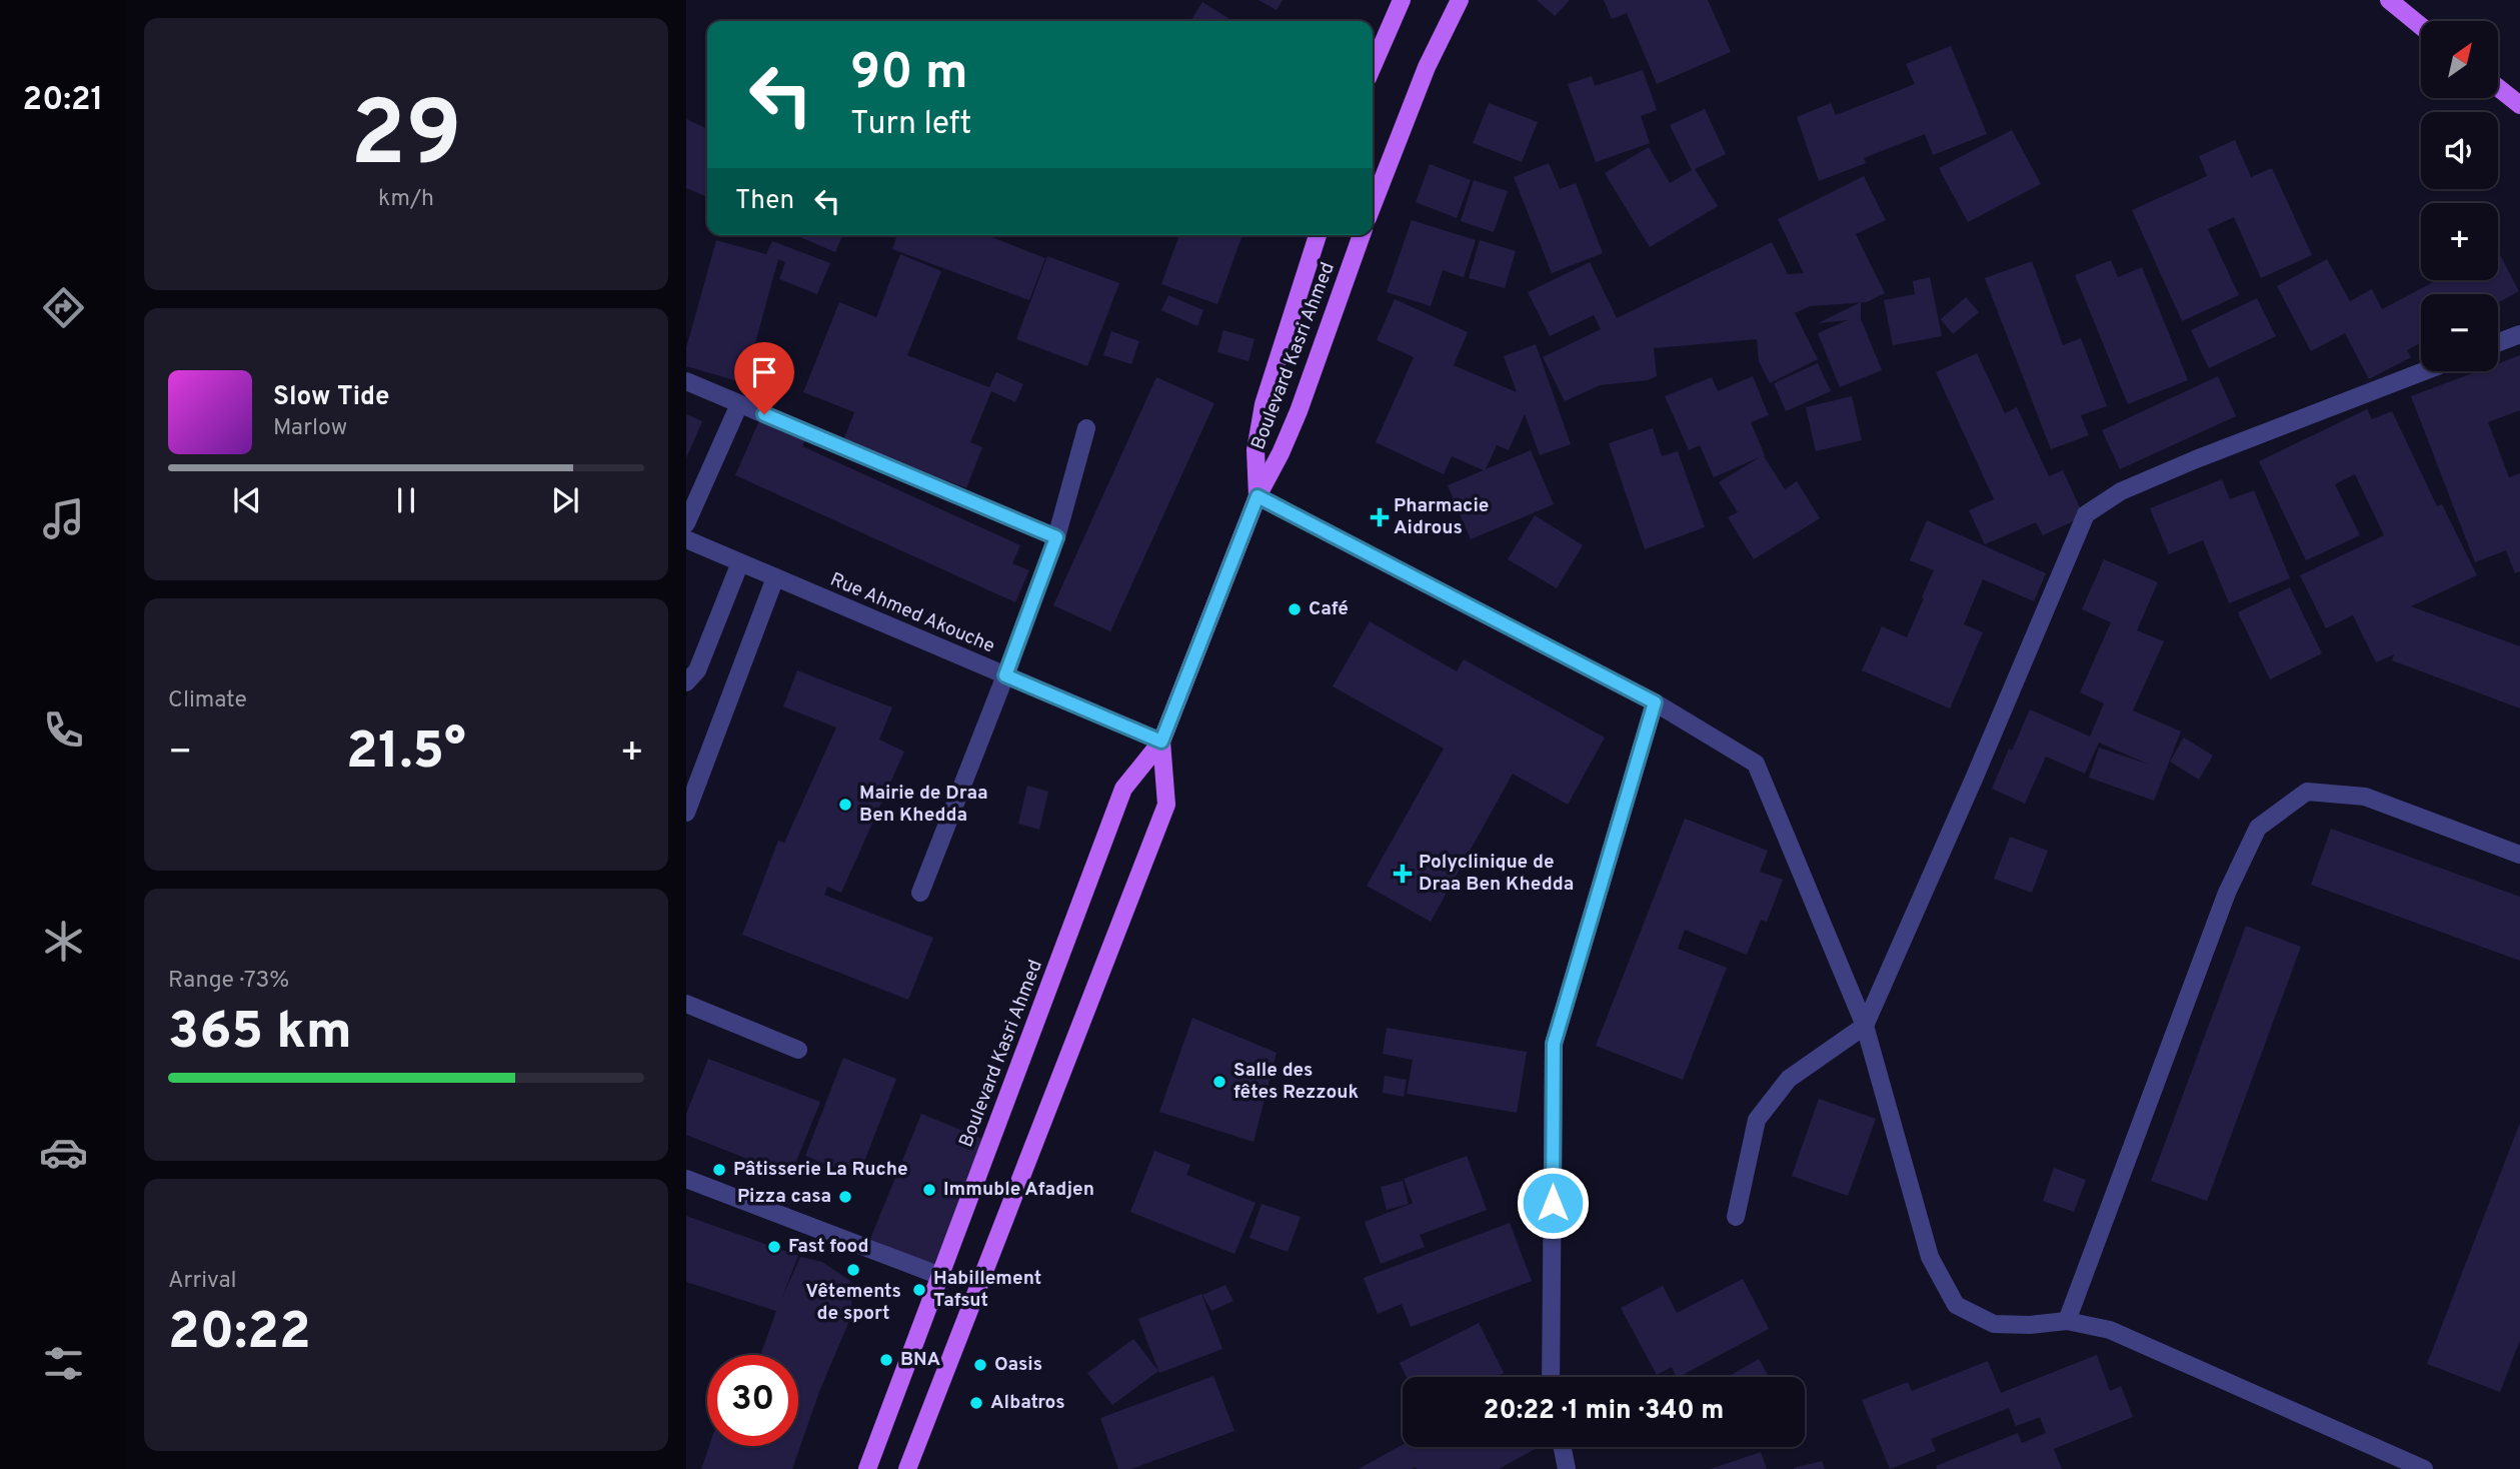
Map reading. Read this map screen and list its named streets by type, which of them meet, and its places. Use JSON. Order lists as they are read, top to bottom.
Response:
{
  "streets": {
    "main road": ["Boulevard Kasri Ahmed"],
    "street": ["Rue Ahmed Akouche"]
  },
  "crossings": [
    ["Boulevard Kasri Ahmed", "Rue Ahmed Akouche"]
  ],
  "places": {
    "health": ["Pharmacie Aidrous", "Polyclinique de Draa Ben Khedda"],
    "other": [
      "Café",
      "Mairie de Draa Ben Khedda",
      "Salle des fêtes Rezzouk",
      "Pâtisserie La Ruche",
      "Immuble Afadjen",
      "Pizza casa",
      "Fast food",
      "Vêtements de sport",
      "Habillement Tafsut",
      "BNA",
      "Oasis",
      "Albatros"
    ]
  },
  "north": "top right",
  "page": {
    "tabs": "20:21",
    "tile": [
      ["29", "km/h"],
      "Climate",
      ["Range · 73%", "365 km"],
      ["Arrival", "20:22"]
    ],
    "map_buttons": ["+", "−"],
    "turn": ["90 m", "Turn left"],
    "then": "Then",
    "song": ["Slow Tide", "Marlow"],
    "heat": ["−", "21.5°", "+"],
    "limit": "30",
    "trip": "20:22 · 1 min · 340 m"
  }
}
